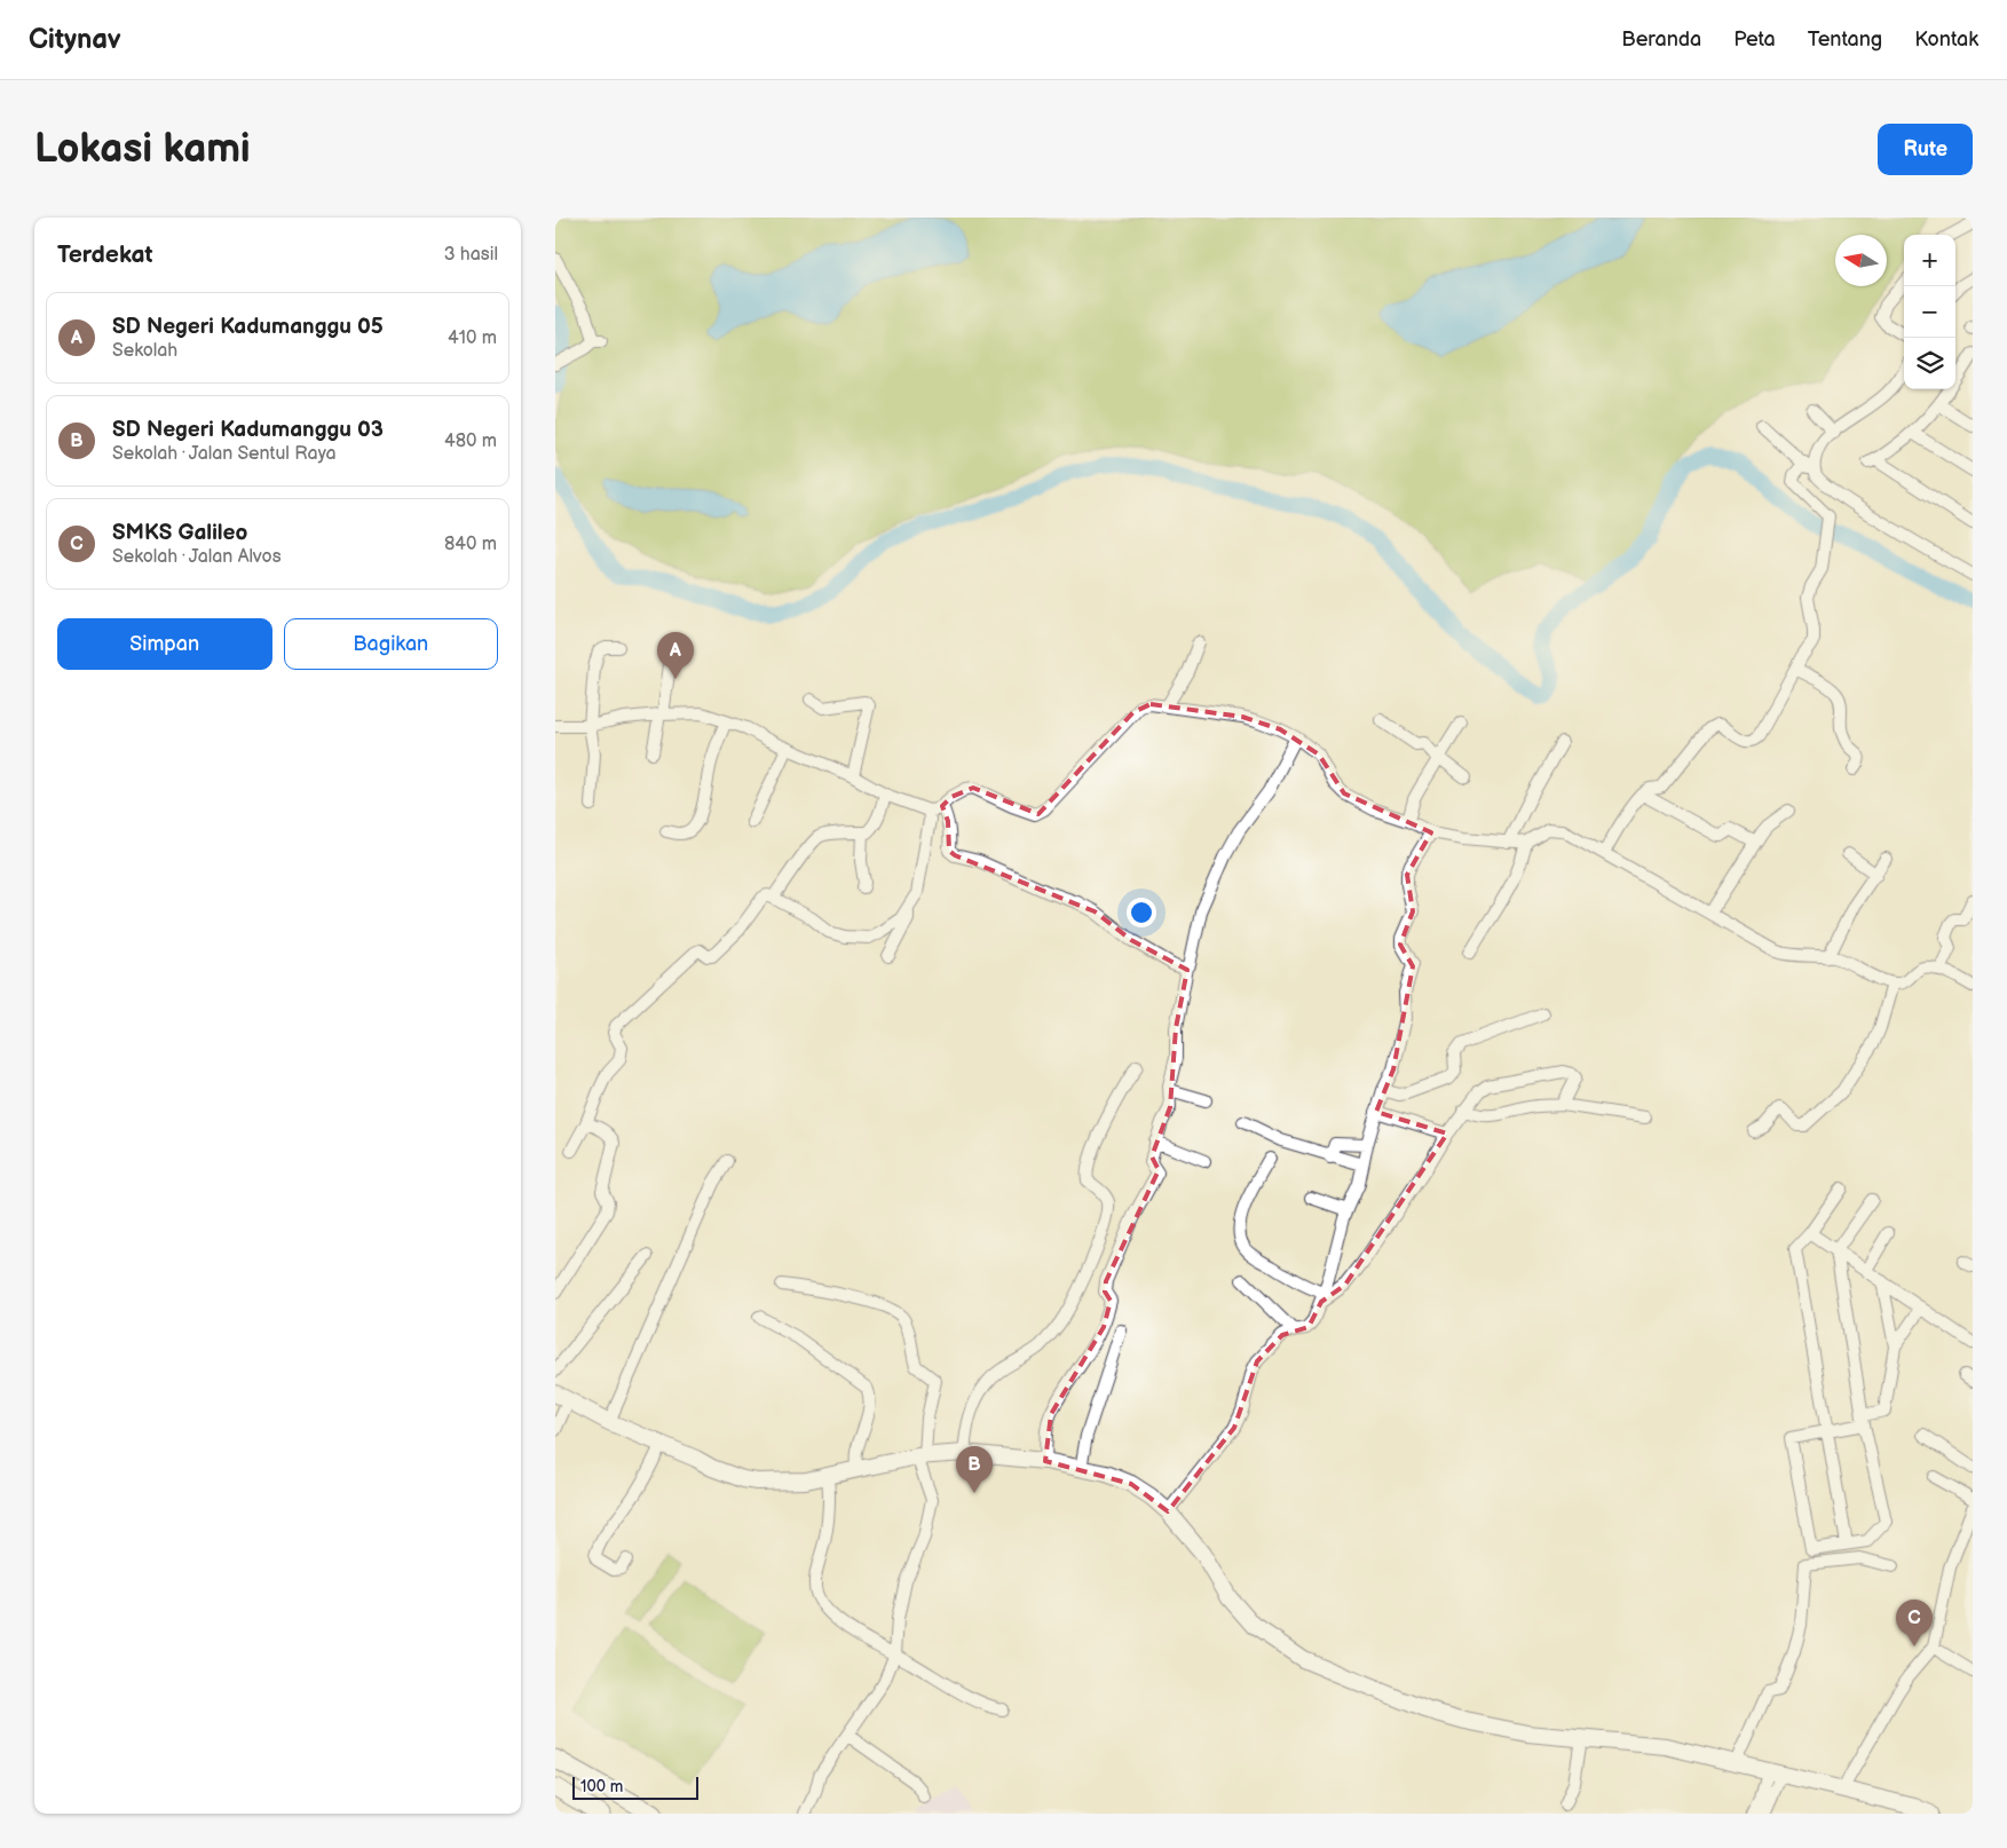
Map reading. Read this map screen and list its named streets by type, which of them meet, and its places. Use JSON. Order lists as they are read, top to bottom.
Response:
{
  "scale_bar": "100 m",
  "north": "left",
  "page": {
    "header": "Citynav",
    "nav": [
      "Beranda",
      "Peta",
      "Tentang",
      "Kontak"
    ],
    "buttons": [
      "Rute",
      ["Simpan", "Bagikan"]
    ],
    "title": "Lokasi kami",
    "heading": ["Terdekat", "3 hasil"],
    "map_buttons": ["+", "−"],
    "list": [
      {
        "mark": "A",
        "name": "SD Negeri Kadumanggu 05",
        "note": "Sekolah",
        "value": "410 m"
      },
      {
        "mark": "B",
        "name": "SD Negeri Kadumanggu 03",
        "note": "Sekolah · Jalan Sentul Raya",
        "value": "480 m"
      },
      {
        "mark": "C",
        "name": "SMKS Galileo",
        "note": "Sekolah · Jalan Alvos",
        "value": "840 m"
      }
    ],
    "pins": ["A", "B", "C"],
    "scale": "100 m"
  }
}
